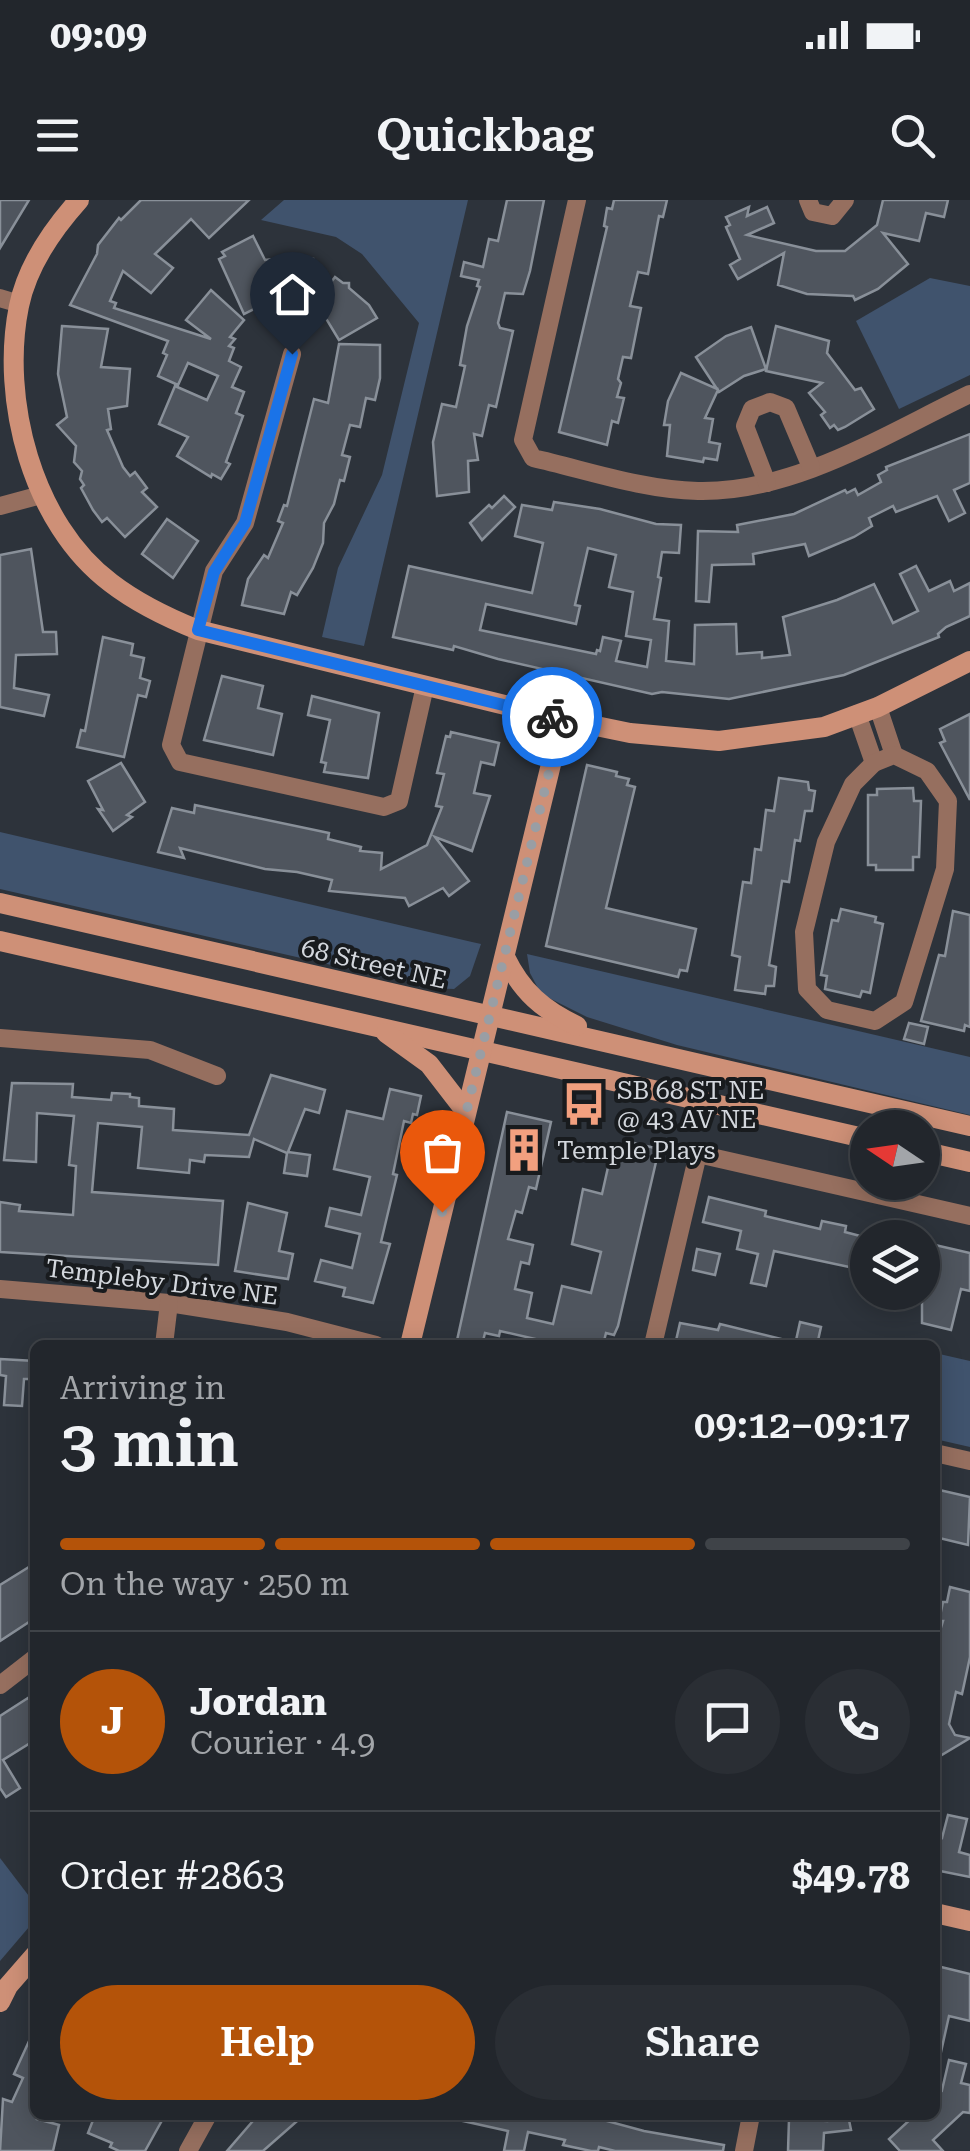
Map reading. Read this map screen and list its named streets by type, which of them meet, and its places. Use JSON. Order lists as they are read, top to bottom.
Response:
{
  "streets": {
    "main road": ["68 Street NE"],
    "street": ["Templeby Drive NE"]
  },
  "places": {
    "bus stop": ["SB 68 ST NE @ 43 AV NE"],
    "building": ["Temple Plays"]
  },
  "north": "left",
  "page": {
    "status": "09:09",
    "header": "Quickbag",
    "heading": ["3 min", "Arriving in", "09:12–09:17"],
    "panel": [
      "Jordan",
      "Courier · 4.9",
      "Order #2863",
      "$49.78"
    ],
    "bar": "On the way · 250 m",
    "round": "J",
    "buttons": ["Help", "Share"]
  }
}
